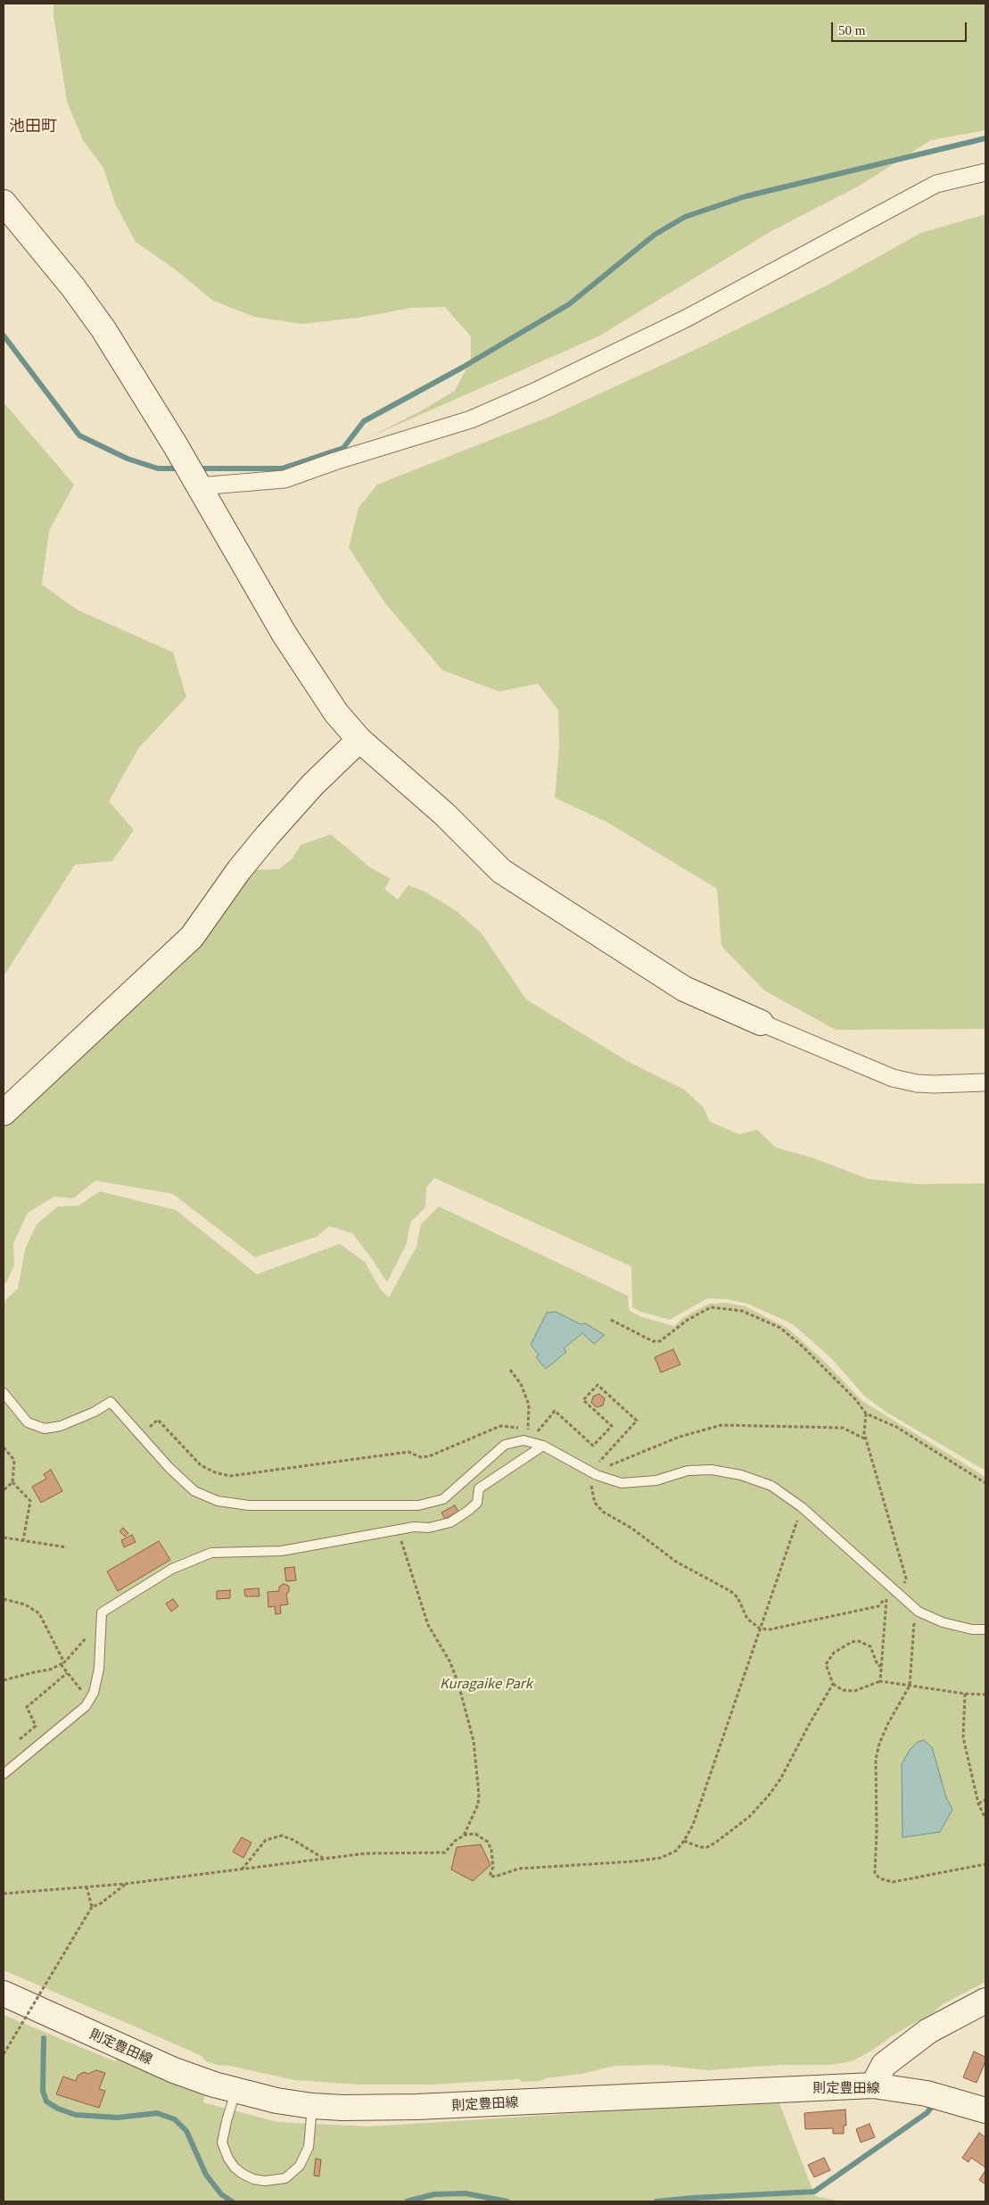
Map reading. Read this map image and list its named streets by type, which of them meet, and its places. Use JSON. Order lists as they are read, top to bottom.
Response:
{
  "streets": {
    "street": ["則定豊田線"]
  },
  "districts": ["池田町"],
  "parks": ["Kuragaike Park"],
  "scale_bar": "50 m"
}
